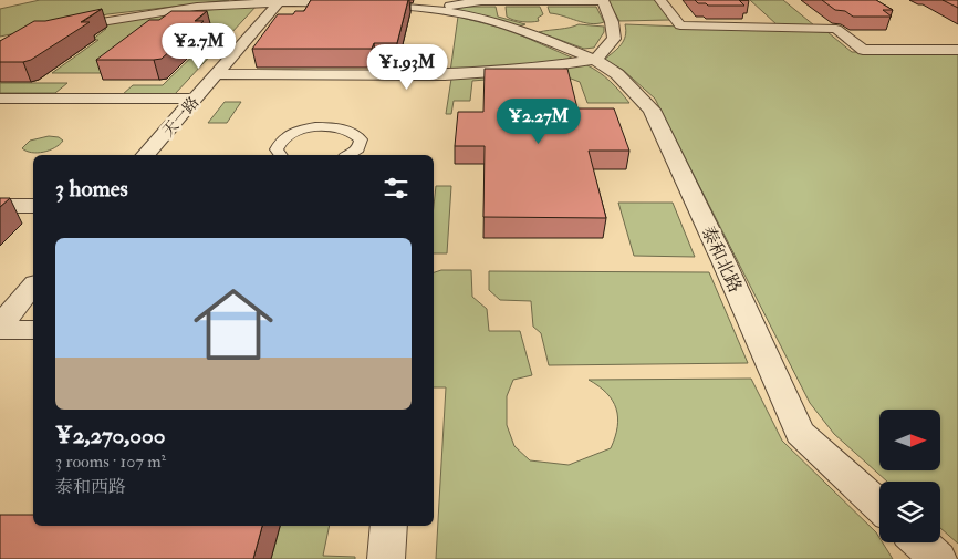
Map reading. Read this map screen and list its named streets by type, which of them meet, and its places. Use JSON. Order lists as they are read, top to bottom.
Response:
{
  "streets": {
    "street": ["天一路", "泰和北路"]
  },
  "north": "right",
  "page": {
    "price": ["¥2.7M", "¥1.93M", "¥2.27M"],
    "heading": "3 homes",
    "list": [
      {
        "name": "¥2,270,000",
        "note": "3 rooms · 107 m² · 泰和西路"
      }
    ]
  }
}
